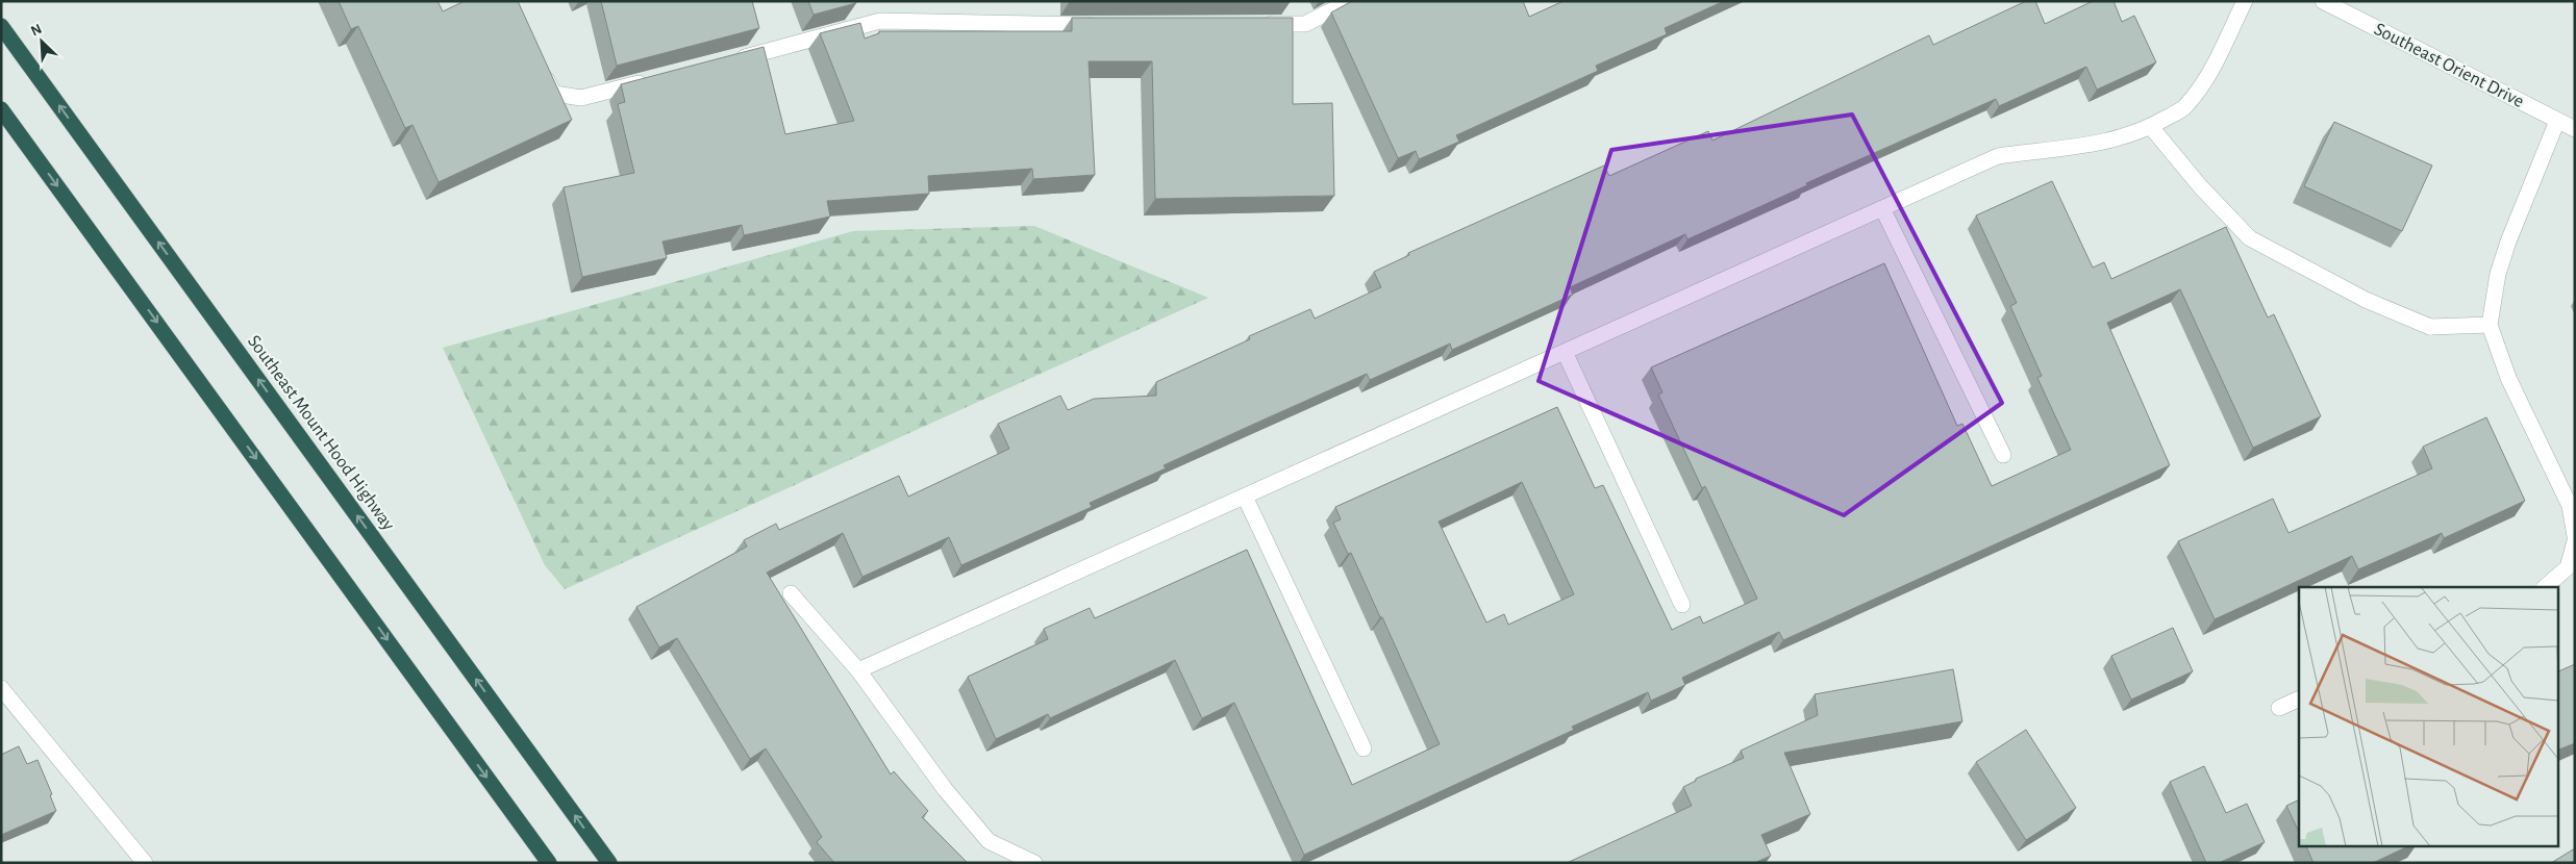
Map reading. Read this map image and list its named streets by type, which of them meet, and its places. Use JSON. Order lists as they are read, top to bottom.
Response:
{
  "streets": {
    "highway": ["Southeast Mount Hood Highway"],
    "street": ["Southeast Orient Drive"]
  },
  "north": "top left"
}
